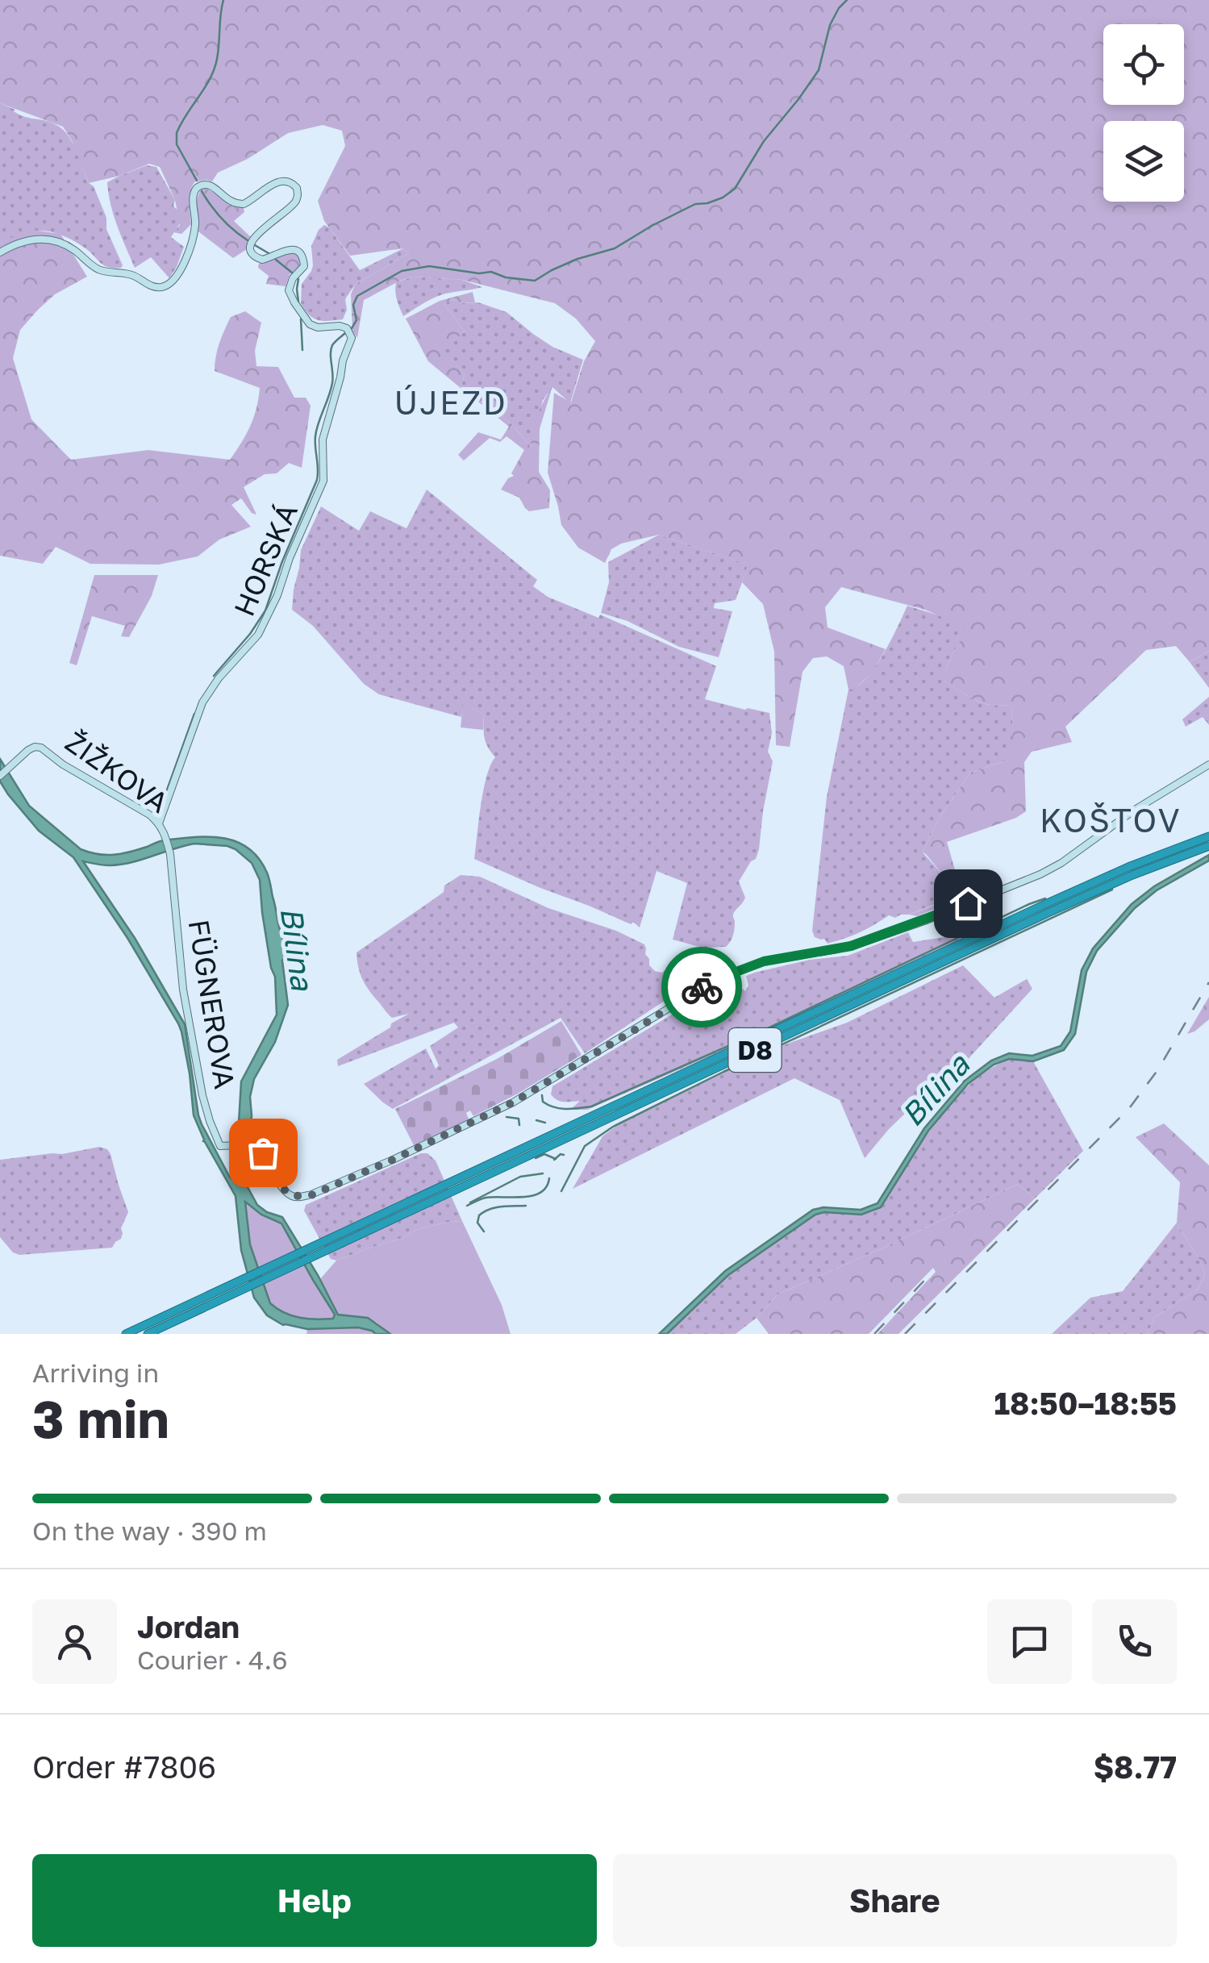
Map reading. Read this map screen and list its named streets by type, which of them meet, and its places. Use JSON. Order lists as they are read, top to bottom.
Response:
{
  "streets": {
    "highway": ["D8"],
    "main road": ["HORSKÁ", "ŽIŽKOVA", "FÜGNEROVA"]
  },
  "crossings": [
    ["HORSKÁ", "ŽIŽKOVA"],
    ["ŽIŽKOVA", "FÜGNEROVA"]
  ],
  "districts": ["ÚJEZD", "KOŠTOV"],
  "water": ["Bílina"],
  "page": {
    "heading": ["3 min", "Arriving in", "18:50–18:55"],
    "panel": [
      "Jordan",
      "Courier · 4.6",
      "Order #7806",
      "$8.77"
    ],
    "bar": "On the way · 390 m",
    "buttons": ["Help", "Share"]
  }
}
